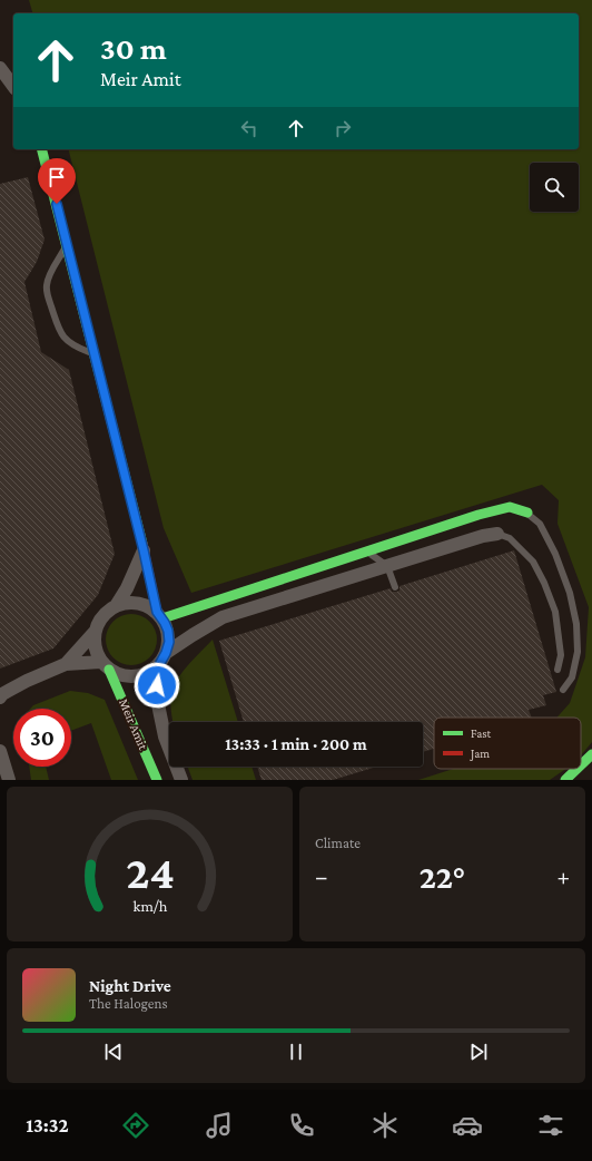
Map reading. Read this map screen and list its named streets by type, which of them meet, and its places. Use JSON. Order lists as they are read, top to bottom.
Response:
{
  "streets": {
    "main road": ["Meir Amit"]
  },
  "legend": ["Fast", "Jam"],
  "page": {
    "turn": ["30 m", "Meir Amit"],
    "limit": "30",
    "trip": "13:33 · 1 min · 200 m",
    "tile": "Climate",
    "heat": ["−", "22°", "+"],
    "song": ["Night Drive", "The Halogens"],
    "tabs": "13:32",
    "gauge": ["24", "km/h"]
  }
}
